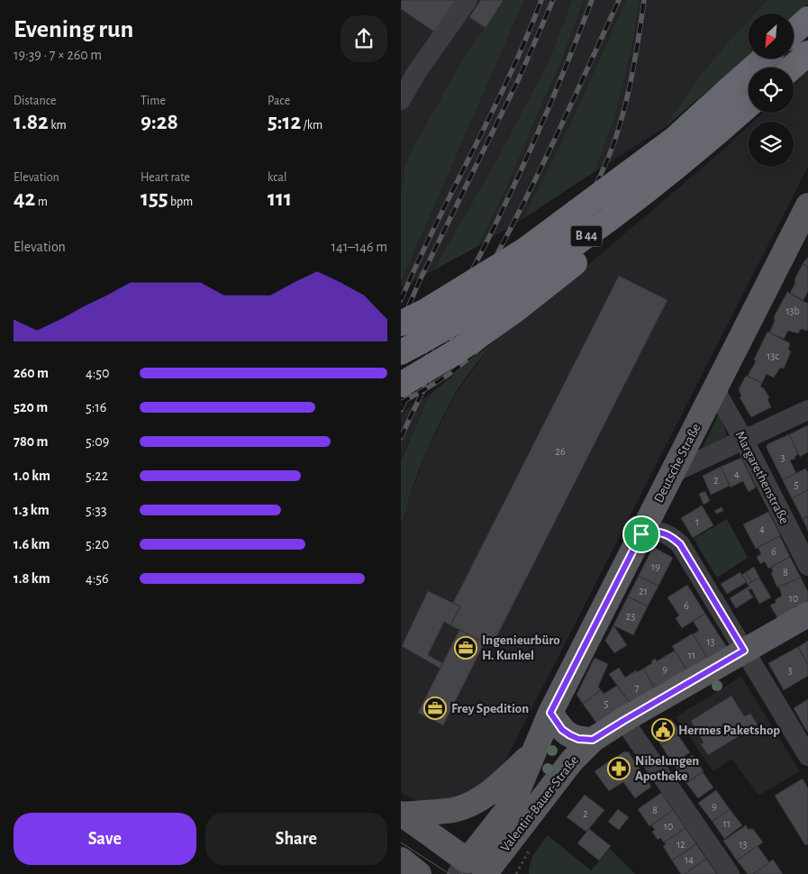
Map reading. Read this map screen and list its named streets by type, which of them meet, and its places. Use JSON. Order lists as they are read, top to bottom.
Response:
{
  "streets": {
    "highway": ["B 44"],
    "main road": ["Deutsche Straße", "Valentin-Bauer-Straße"],
    "street": ["Margarethenstraße"]
  },
  "crossings": [
    ["Deutsche Straße", "Margarethenstraße"],
    ["Deutsche Straße", "Valentin-Bauer-Straße"]
  ],
  "places": {
    "office": ["Ingenieurbüro H. Kunkel", "Frey Spedition"],
    "public building": ["Hermes Paketshop"],
    "pharmacy": ["Nibelungen Apotheke"]
  },
  "house_numbers": [
    "13b",
    "13c",
    "26",
    "3",
    "4",
    "2",
    "5",
    "1",
    "4",
    "6",
    "19",
    "8",
    "21",
    "10",
    "6",
    "23",
    "13",
    "11",
    "9",
    "3",
    "7",
    "5",
    "9",
    "8",
    "2",
    "11",
    "10",
    "12",
    "13",
    "14"
  ],
  "north": "bottom left",
  "page": {
    "heading": ["Evening run", "19:39 · 7 × 260 m"],
    "stats": [
      ["Distance", "1.82 km"],
      ["Time", "9:28"],
      ["Pace", "5:12 /km"],
      ["Elevation", "42 m"],
      ["Heart rate", "155 bpm"],
      ["kcal", "111"]
    ],
    "chart": ["Elevation", "141–146 m"],
    "list": [
      {
        "name": "260 m",
        "note": "4:50"
      },
      {
        "name": "520 m",
        "note": "5:16"
      },
      {
        "name": "780 m",
        "note": "5:09"
      },
      {
        "name": "1.0 km",
        "note": "5:22"
      },
      {
        "name": "1.3 km",
        "note": "5:33"
      },
      {
        "name": "1.6 km",
        "note": "5:20"
      },
      {
        "name": "1.8 km",
        "note": "4:56"
      }
    ],
    "buttons": ["Save", "Share"]
  }
}
